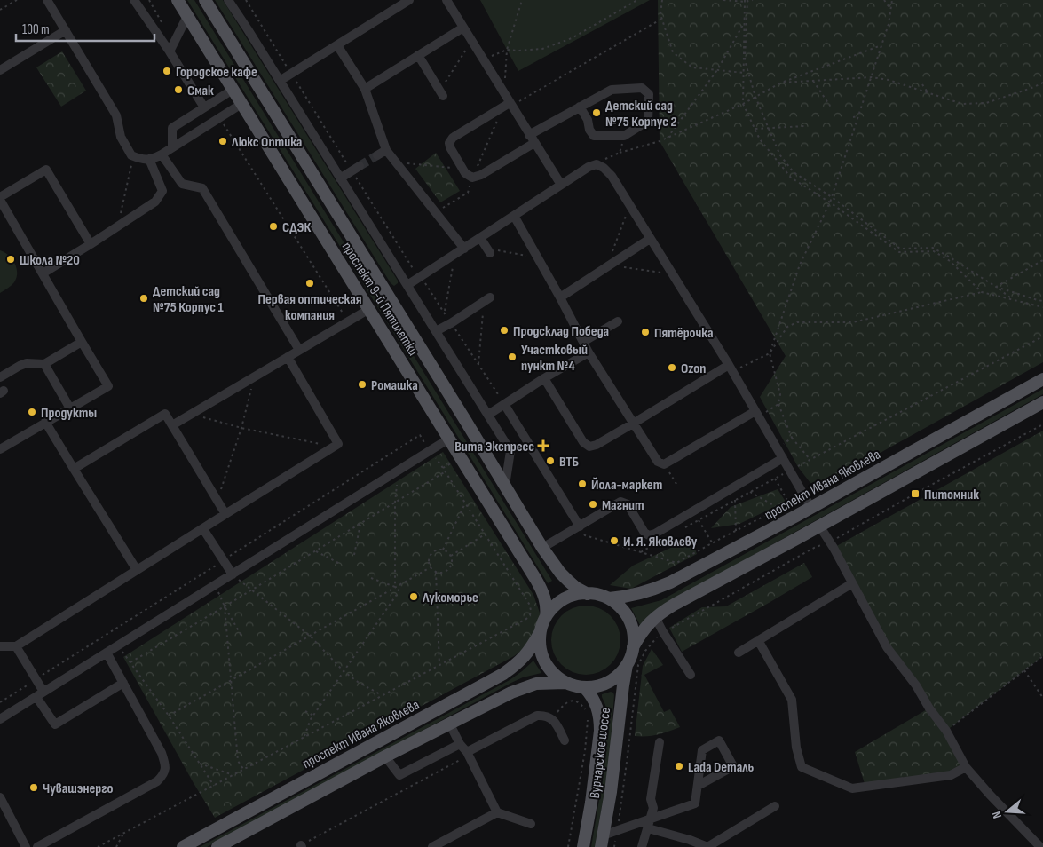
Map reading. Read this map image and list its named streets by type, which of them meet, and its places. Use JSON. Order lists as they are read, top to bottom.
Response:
{
  "streets": {
    "main road": ["проспект 9-й Пятилетки", "проспект Ивана Яковлева", "Вурнарское шоссе"]
  },
  "crossings": [
    ["проспект 9-й Пятилетки", "проспект Ивана Яковлева"],
    ["проспект 9-й Пятилетки", "Вурнарское шоссе"],
    ["проспект Ивана Яковлева", "Вурнарское шоссе"]
  ],
  "places": {
    "other": [
      "Городское кафе",
      "Смак",
      "Детский сад №75 Корпус 2",
      "Люкс Оптика",
      "СДЭК",
      "Школа №20",
      "Первая оптическая компания",
      "Детский сад №75 Корпус 1",
      "Продсклад Победа",
      "Пятёрочка",
      "Участковый пункт №4",
      "Ozon",
      "Ромашка",
      "Продукты",
      "ВТБ",
      "Йола-маркет",
      "Магнит",
      "И. Я. Яковлеву",
      "Лукоморье",
      "Lada Dеталь",
      "Чувашэнерго"
    ],
    "health": ["Вита Экспресс"],
    "transit": ["Питомник"]
  },
  "scale_bar": "100 m",
  "north": "left"
}
